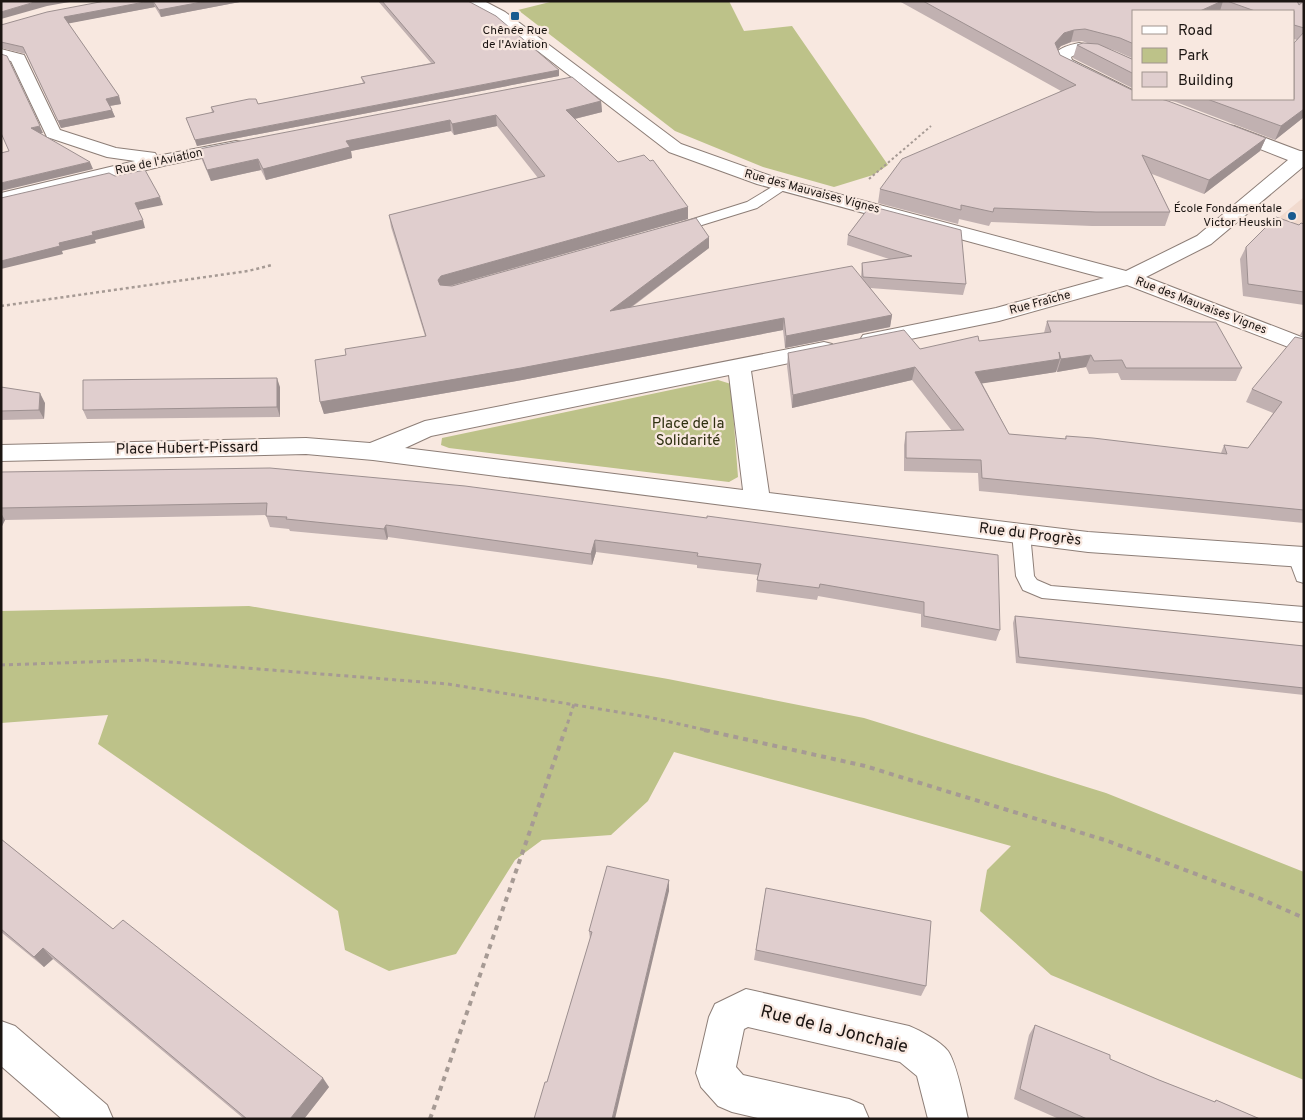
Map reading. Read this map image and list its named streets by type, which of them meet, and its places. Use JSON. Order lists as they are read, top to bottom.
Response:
{
  "streets": {
    "street": [
      "Rue de l'Aviation",
      "Rue des Mauvaises Vignes",
      "Rue Fraîche",
      "Place Hubert-Pissard",
      "Rue du Progrès",
      "Rue de la Jonchaie"
    ]
  },
  "crossings": [
    ["Rue des Mauvaises Vignes", "Rue Fraîche"]
  ],
  "parks": ["Place de la Solidarité"],
  "places": {
    "transit": ["Chênée Rue de l'Aviation"],
    "other": ["École Fondamentale Victor Heuskin"]
  },
  "legend": ["Road", "Park", "Building"]
}
